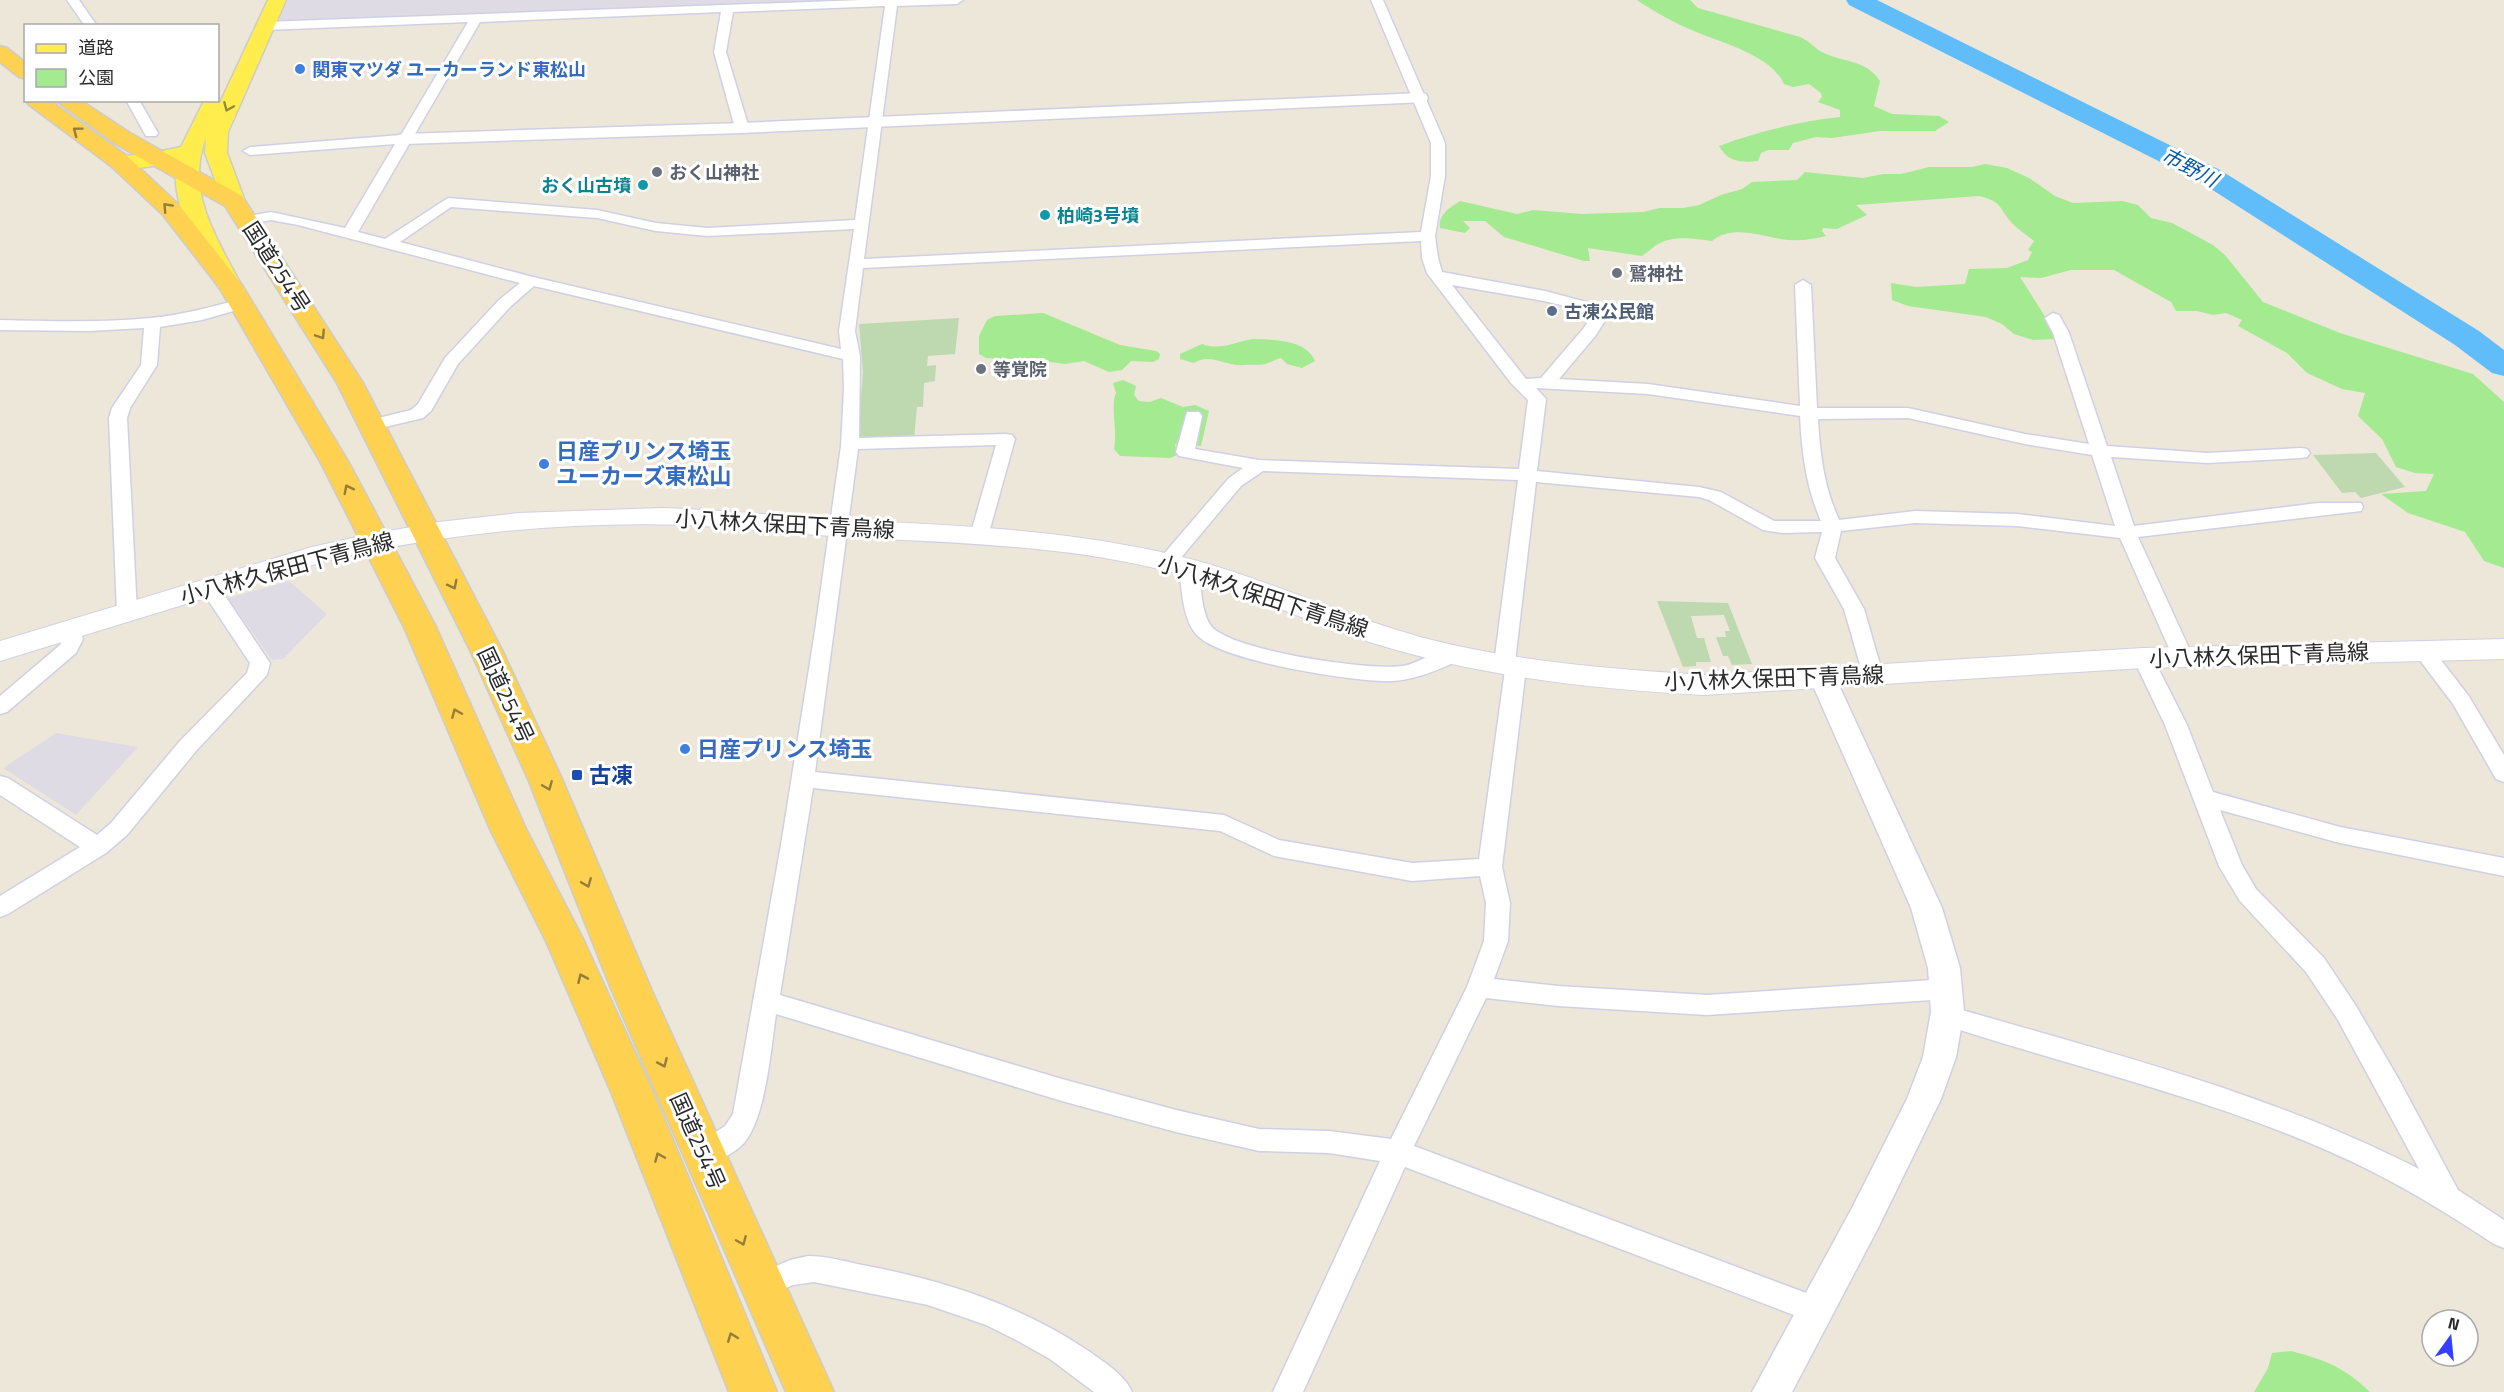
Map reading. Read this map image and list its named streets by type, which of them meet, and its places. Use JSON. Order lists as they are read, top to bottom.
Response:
{
  "streets": {
    "highway": ["国道254号"],
    "main road": ["小八林久保田下青鳥線"]
  },
  "crossings": [
    ["国道254号", "小八林久保田下青鳥線"]
  ],
  "water": ["市野川"],
  "places": {
    "other": [
      "関東マツダ ユーカーランド東松山",
      "おく山神社",
      "おく山古墳",
      "柏崎3号墳",
      "鷲神社",
      "古凍公民館",
      "等覚院",
      "日産プリンス埼玉 ユーカーズ東松山",
      "日産プリンス埼玉"
    ],
    "transit": ["古凍"]
  },
  "legend": ["道路", "公園"],
  "north": "top"
}
